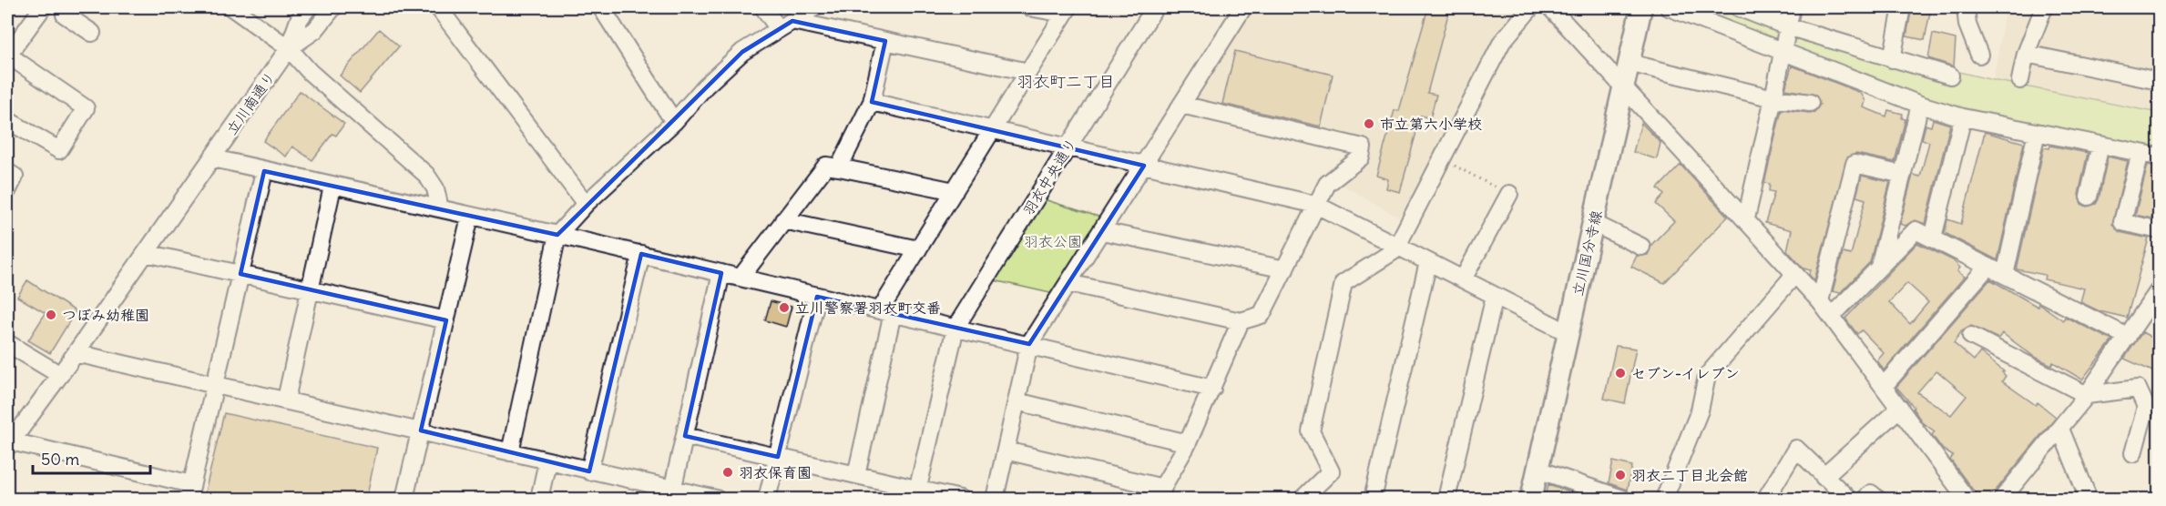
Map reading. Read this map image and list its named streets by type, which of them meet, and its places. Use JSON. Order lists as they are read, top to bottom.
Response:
{
  "streets": {
    "main road": ["立川国分寺線"],
    "street": ["立川南通り", "羽衣中央通り"]
  },
  "districts": ["羽衣町二丁目"],
  "parks": ["羽衣公園"],
  "places": [
    "市立第六小学校",
    "立川警察署羽衣町交番",
    "つぼみ幼稚園",
    "セブン-イレブン",
    "羽衣保育園",
    "羽衣二丁目北会館"
  ],
  "scale_bar": "50 m"
}
